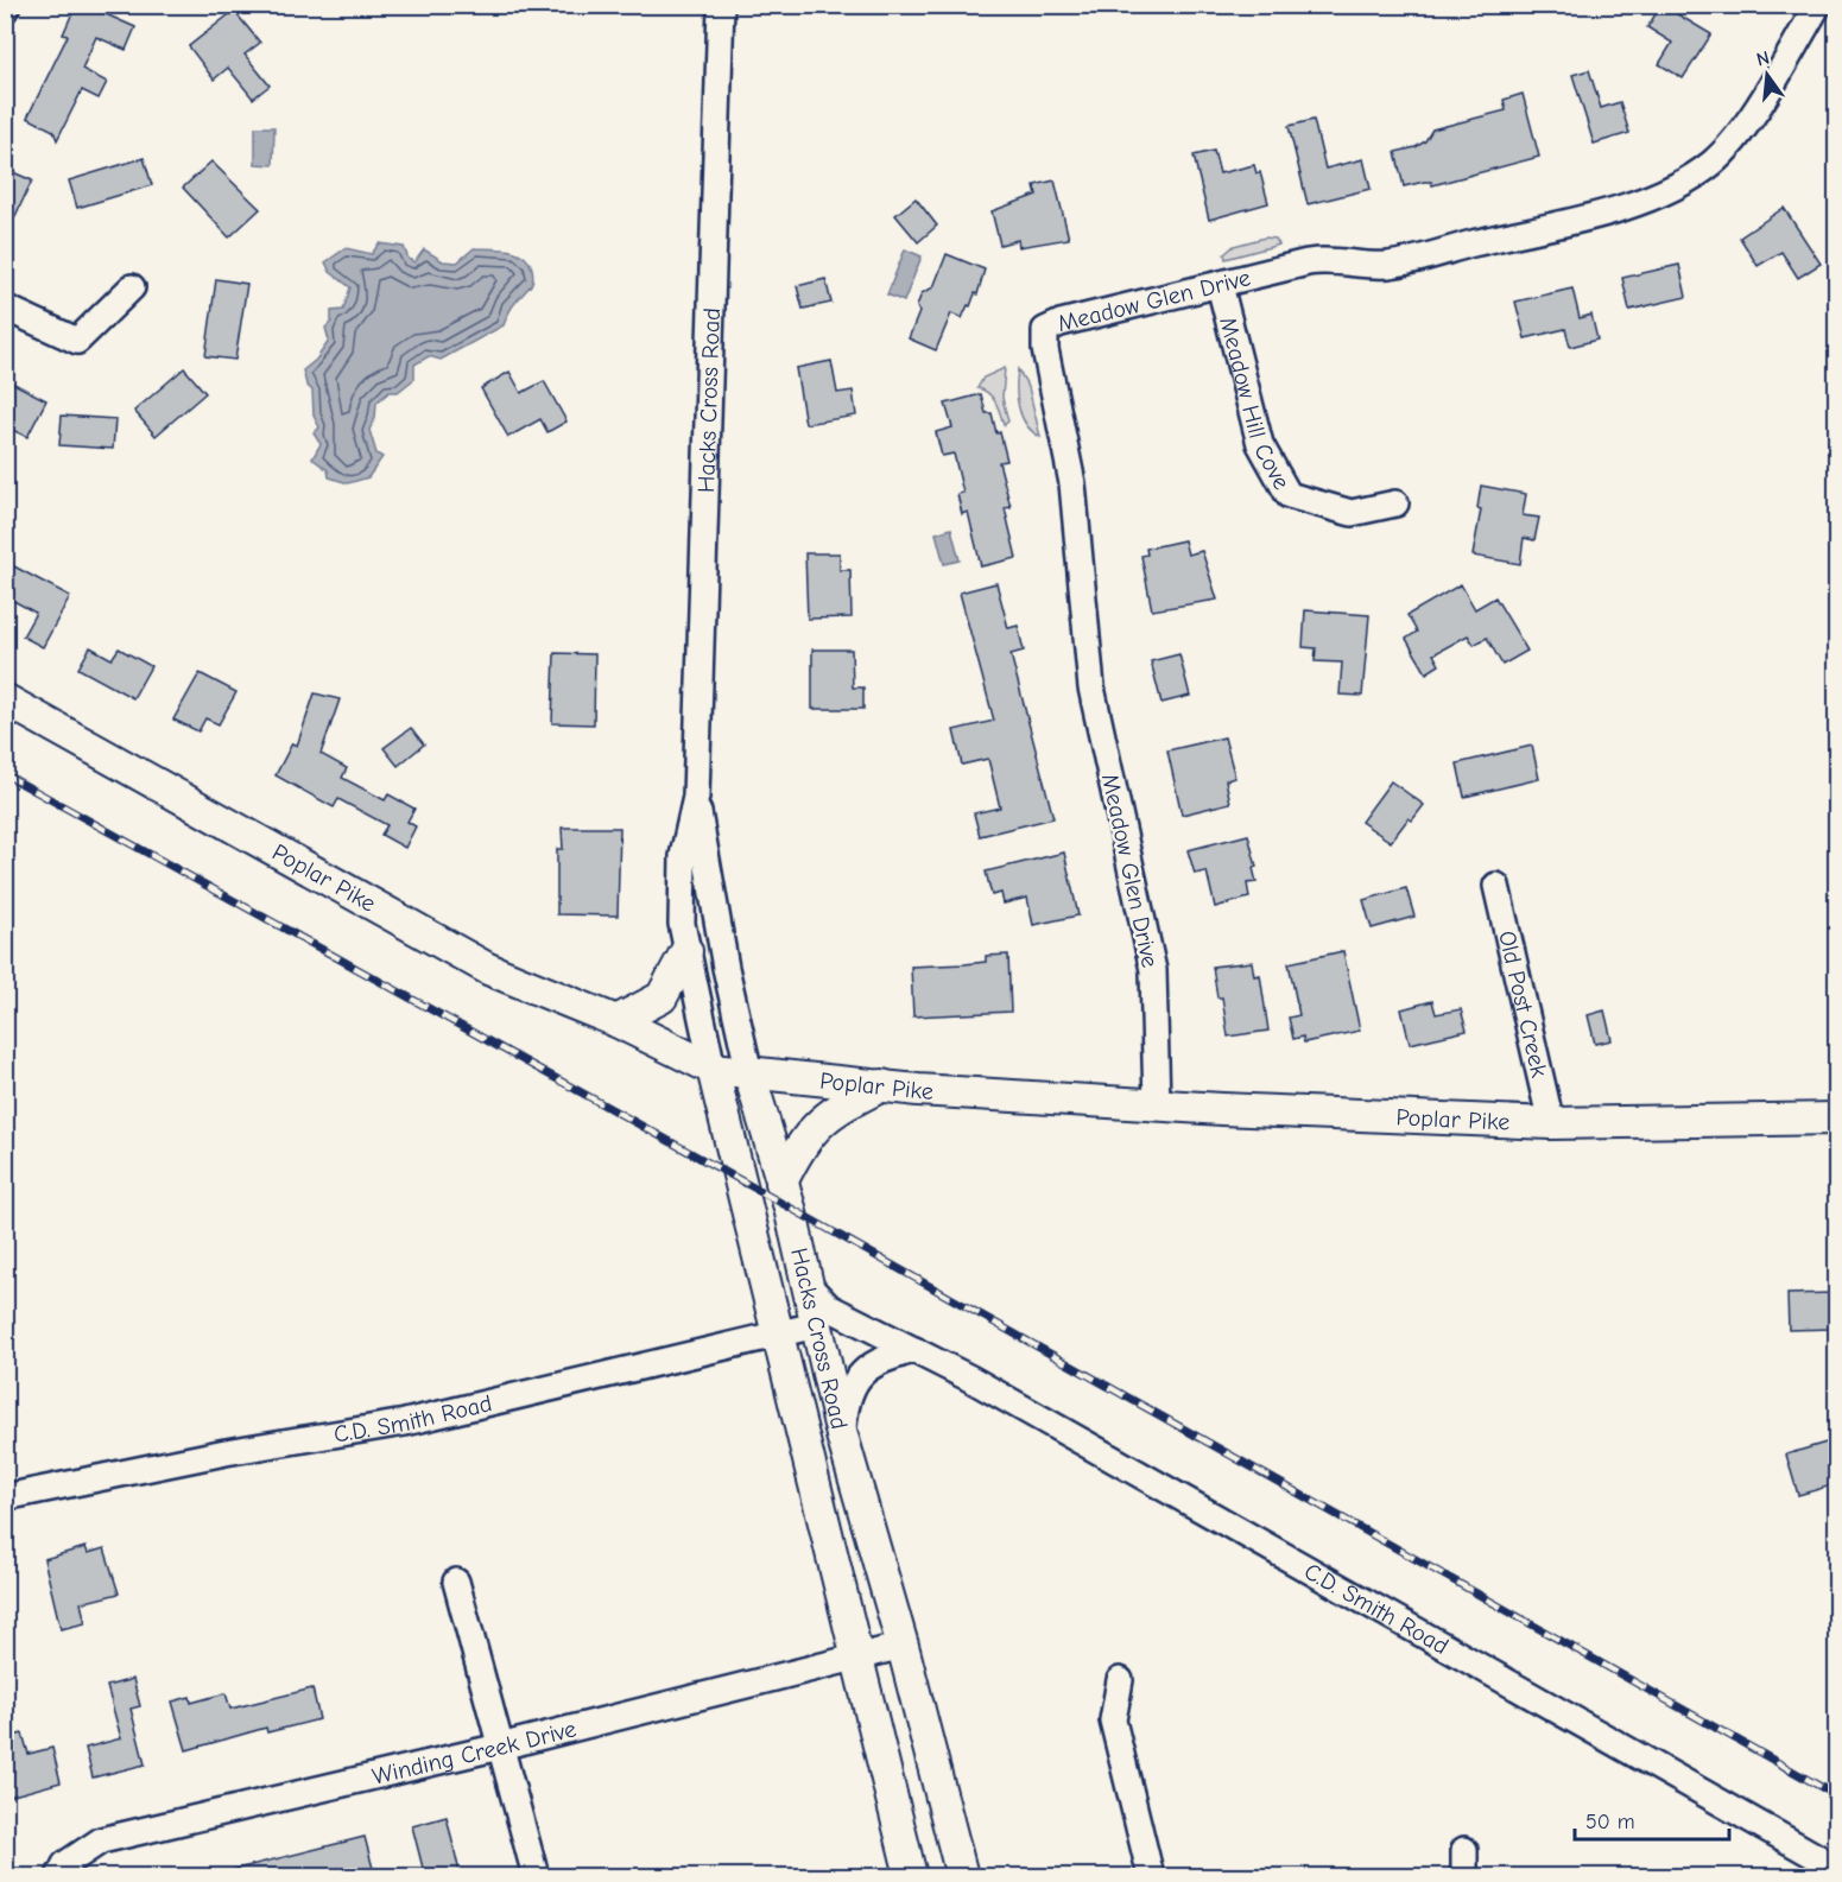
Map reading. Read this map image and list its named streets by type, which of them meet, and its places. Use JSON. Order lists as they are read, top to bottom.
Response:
{
  "streets": {
    "main road": ["Hacks Cross Road", "Poplar Pike"],
    "street": [
      "Meadow Glen Drive",
      "Meadow Hill Cove",
      "Old Post Creek",
      "C.D. Smith Road",
      "Winding Creek Drive"
    ]
  },
  "crossings": [
    ["Meadow Glen Drive", "Meadow Hill Cove"],
    ["Meadow Glen Drive", "Poplar Pike"],
    ["Hacks Cross Road", "Poplar Pike"],
    ["Hacks Cross Road", "C.D. Smith Road"],
    ["Hacks Cross Road", "Winding Creek Drive"],
    ["Poplar Pike", "Old Post Creek"]
  ],
  "scale_bar": "50 m",
  "north": "top"
}
